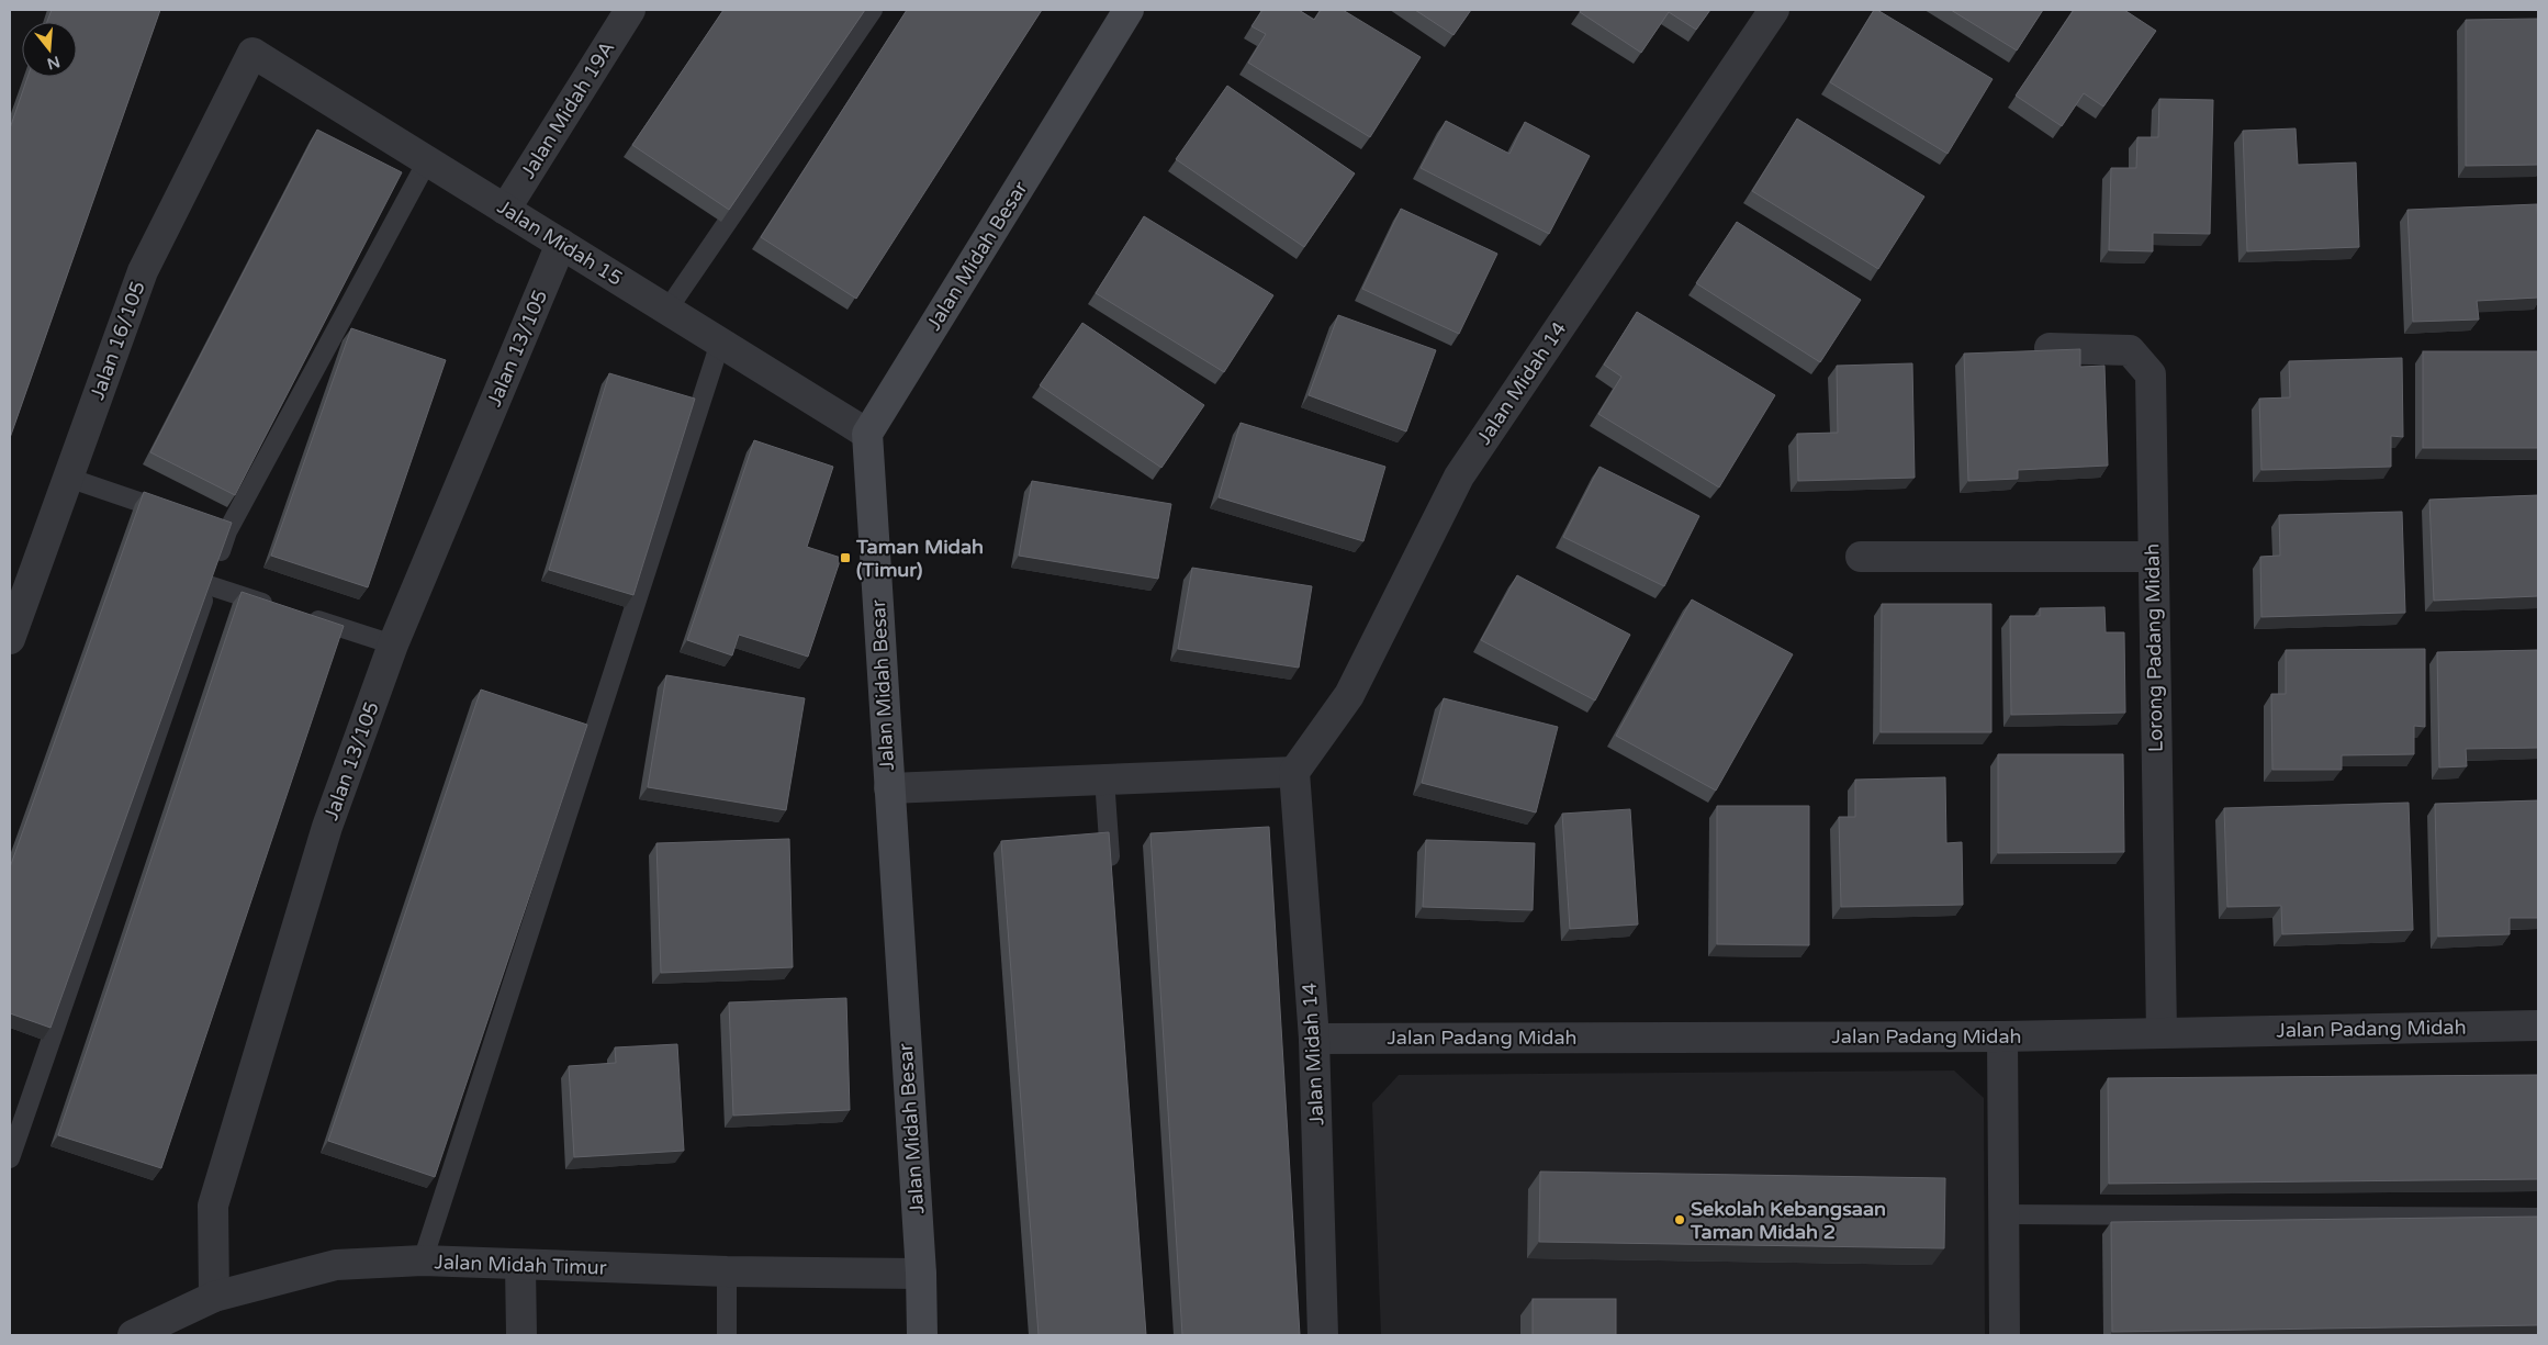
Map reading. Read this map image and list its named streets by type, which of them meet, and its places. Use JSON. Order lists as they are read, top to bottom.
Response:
{
  "streets": {
    "street": [
      "Jalan Midah 19A",
      "Jalan Midah 15",
      "Jalan Midah Besar",
      "Jalan 16/105",
      "Jalan 13/105",
      "Jalan Midah 14",
      "Lorong Padang Midah",
      "Jalan Padang Midah",
      "Jalan Midah Timur"
    ]
  },
  "crossings": [
    ["Jalan Midah 19A", "Jalan Midah 15"],
    ["Jalan Midah 15", "Jalan Midah Besar"],
    ["Jalan Midah 15", "Jalan 16/105"],
    ["Jalan Midah 15", "Jalan 13/105"],
    ["Jalan Midah Besar", "Jalan Midah Timur"],
    ["Jalan 13/105", "Jalan Midah Timur"],
    ["Jalan Midah 14", "Jalan Padang Midah"],
    ["Lorong Padang Midah", "Jalan Padang Midah"]
  ],
  "places": {
    "transit": ["Taman Midah (Timur)"],
    "other": ["Sekolah Kebangsaan Taman Midah 2"]
  },
  "north": "bottom"
}
